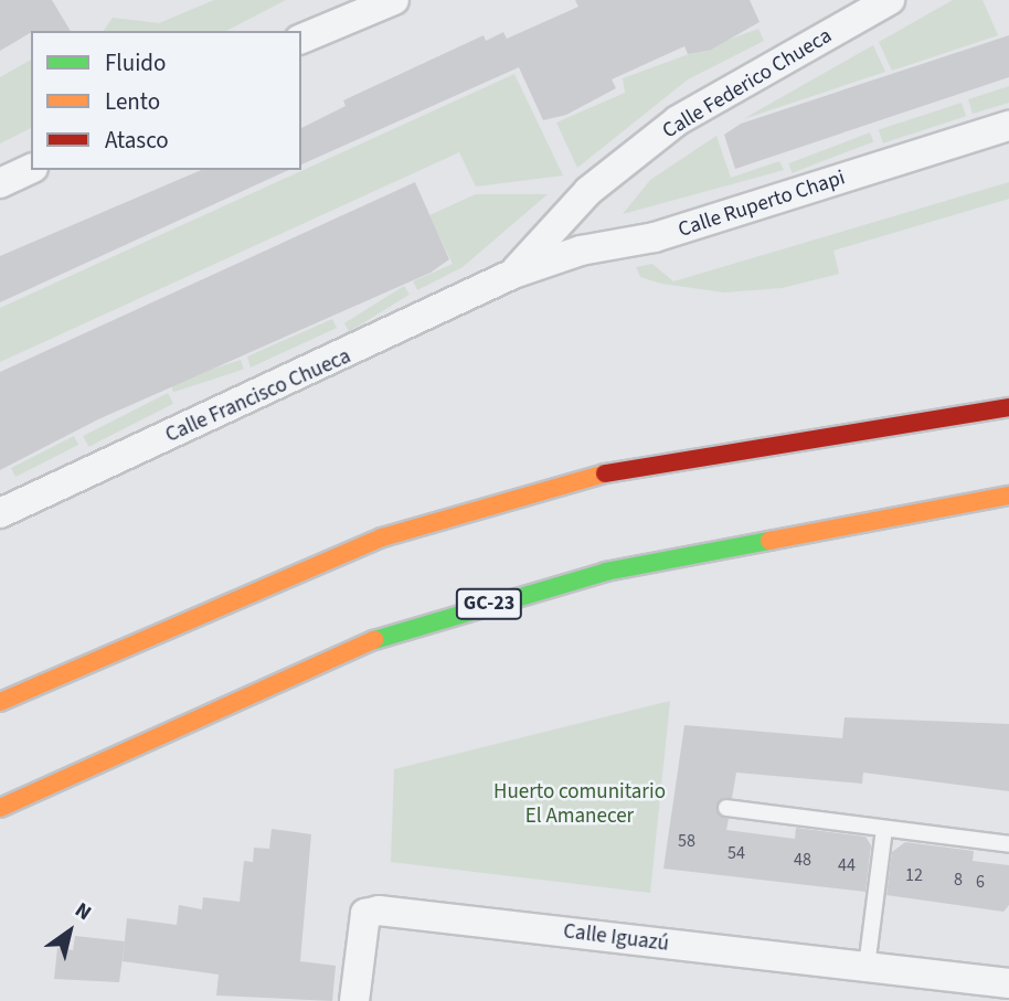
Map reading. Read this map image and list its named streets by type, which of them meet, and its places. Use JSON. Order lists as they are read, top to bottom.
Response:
{
  "streets": {
    "highway": ["GC-23"],
    "street": [
      "Calle Federico Chueca",
      "Calle Ruperto Chapi",
      "Calle Francisco Chueca",
      "Calle Iguazú"
    ]
  },
  "crossings": [
    ["Calle Federico Chueca", "Calle Ruperto Chapi"],
    ["Calle Federico Chueca", "Calle Francisco Chueca"],
    ["Calle Ruperto Chapi", "Calle Francisco Chueca"]
  ],
  "parks": ["Huerto comunitario El Amanecer"],
  "house_numbers": [
    "58",
    "54",
    "48",
    "44",
    "12",
    "8",
    "6"
  ],
  "legend": ["Fluido", "Lento", "Atasco"],
  "north": "top right"
}
